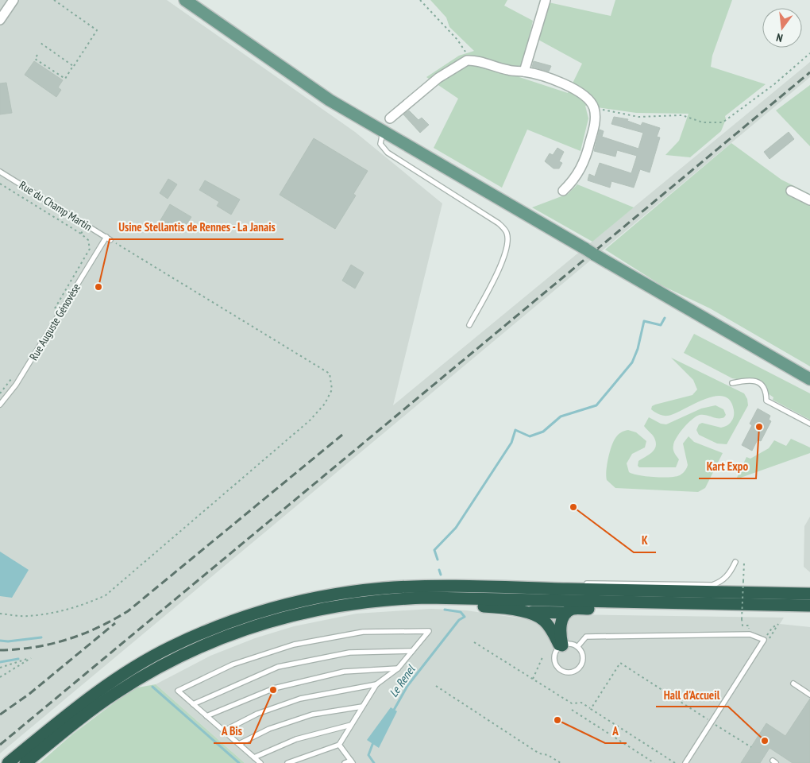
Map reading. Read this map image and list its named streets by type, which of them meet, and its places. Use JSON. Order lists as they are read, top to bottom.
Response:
{
  "streets": {
    "lane": ["Rue du Champ Martin", "Rue Auguste Génovèse"]
  },
  "crossings": [
    ["Rue du Champ Martin", "Rue Auguste Génovèse"]
  ],
  "water": ["Le Renel"],
  "places": [
    "Usine Stellantis de Rennes - La Janais",
    "Kart Expo",
    "K",
    "A Bis",
    "A",
    "Hall d'Accueil"
  ],
  "north": "bottom"
}
